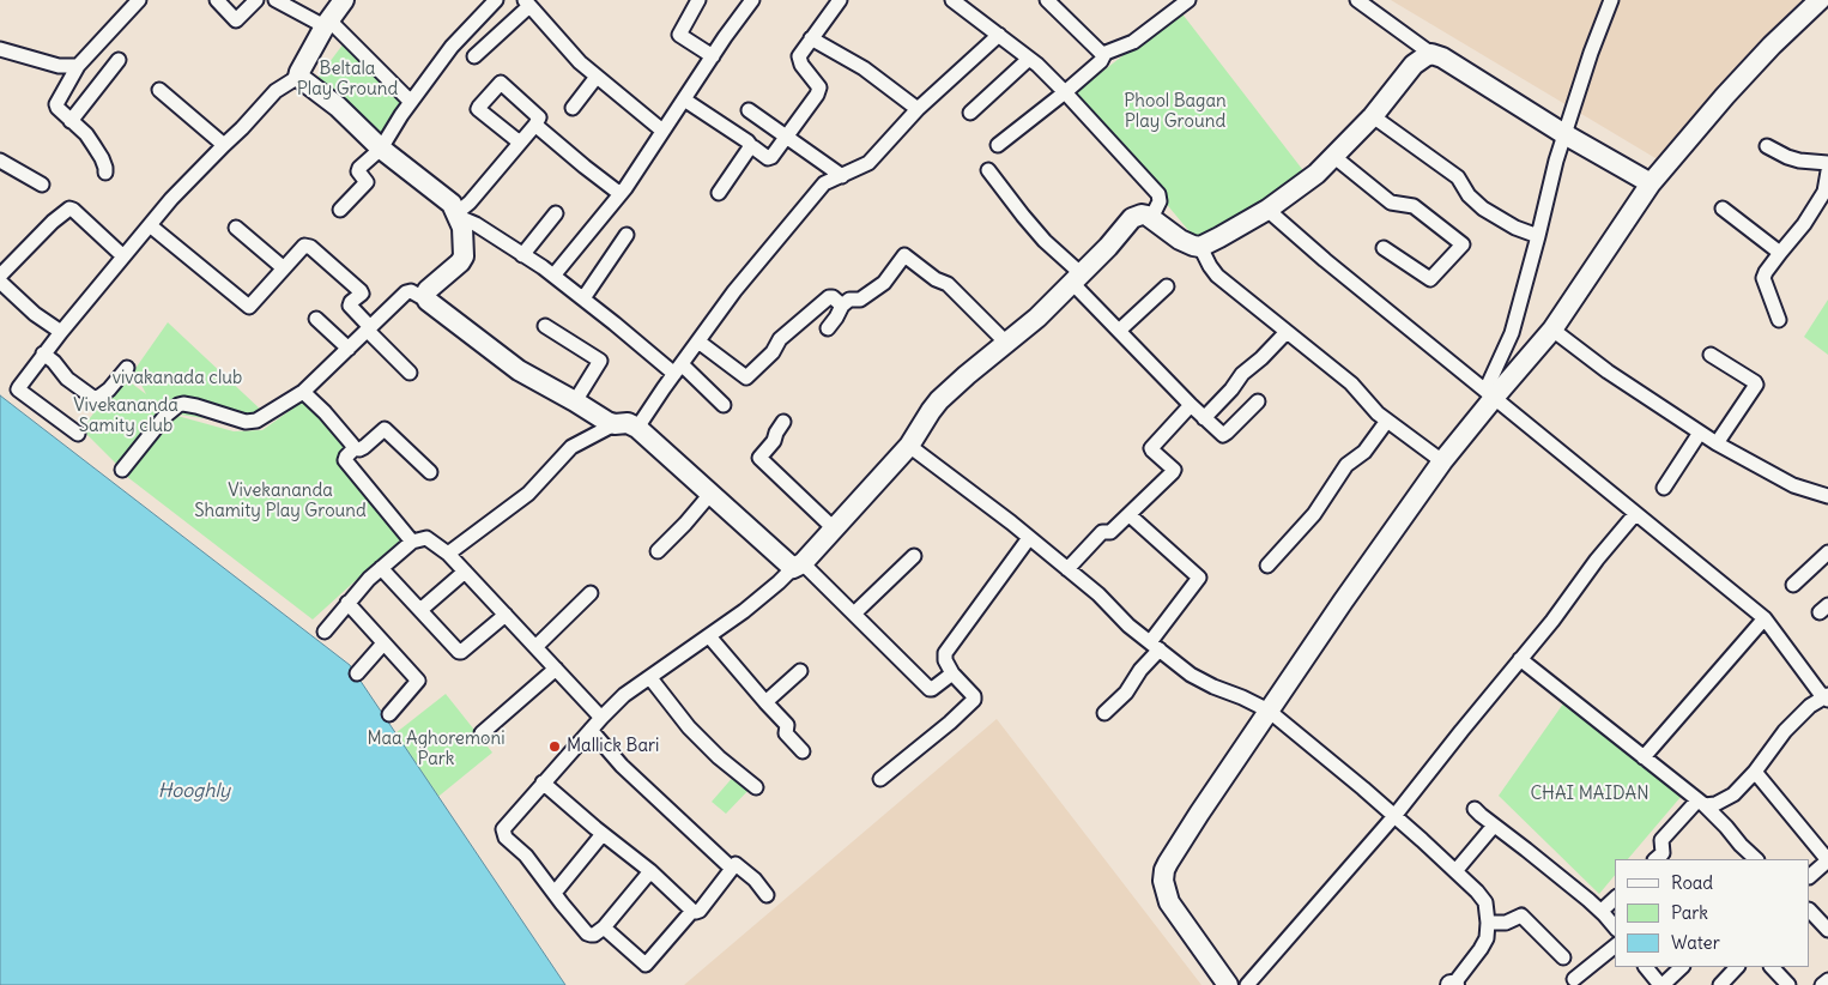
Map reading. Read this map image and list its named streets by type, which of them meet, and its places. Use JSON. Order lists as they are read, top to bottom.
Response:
{
  "water": ["Hooghly"],
  "parks": [
    "Beltala Play Ground",
    "Phool Bagan Play Ground",
    "vivakanada club",
    "Vivekananda Samity club",
    "Vivekananda Shamity Play Ground",
    "Maa Aghoremoni Park",
    "CHAI MAIDAN"
  ],
  "places": ["Mallick Bari"],
  "legend": ["Road", "Park", "Water"]
}
